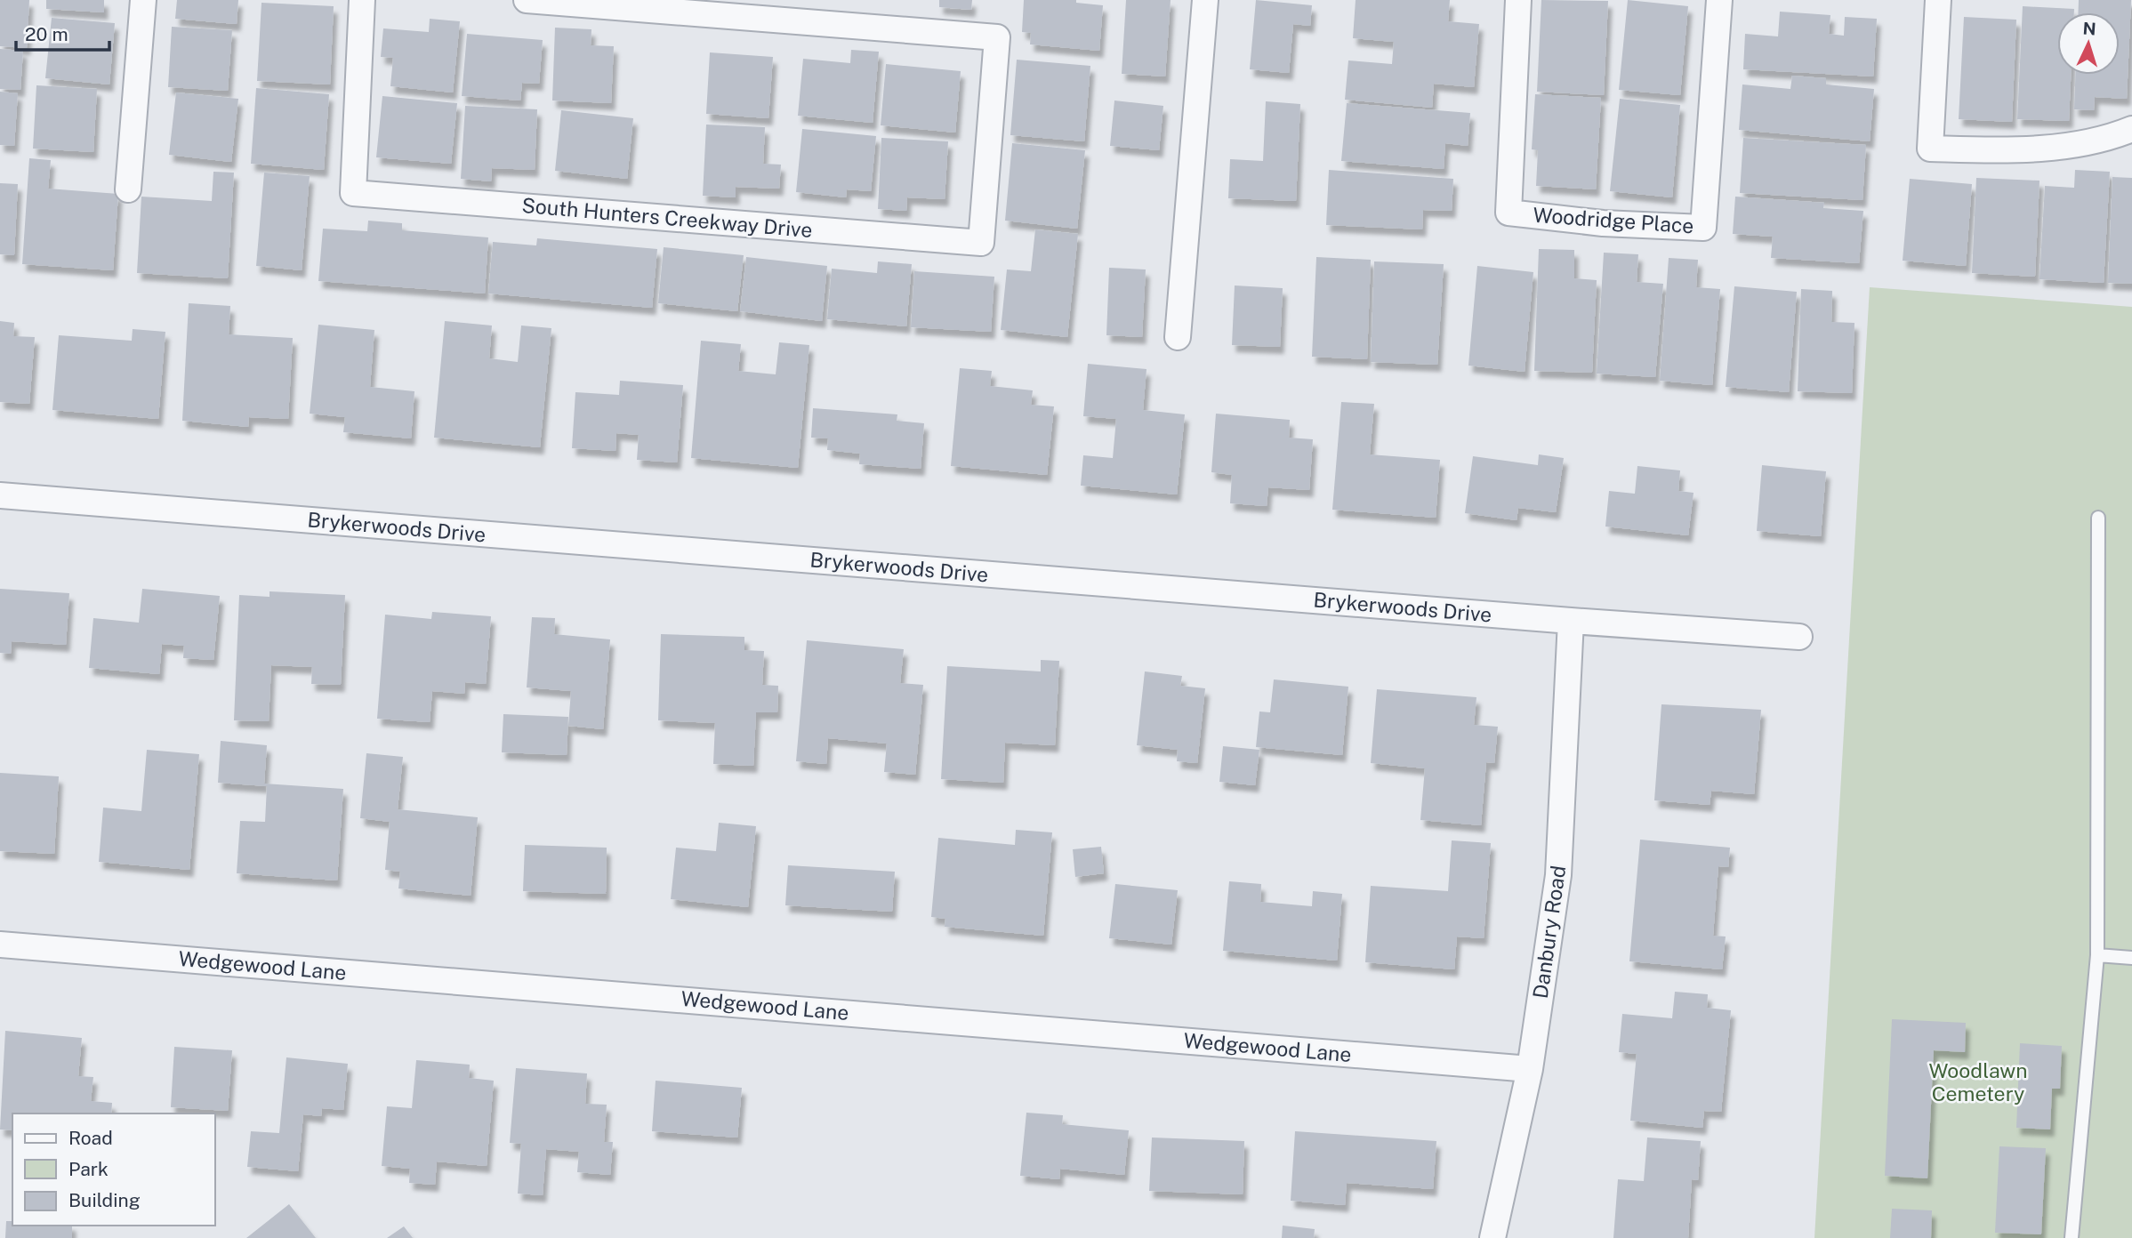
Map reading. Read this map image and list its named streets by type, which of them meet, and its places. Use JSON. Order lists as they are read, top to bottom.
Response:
{
  "streets": {
    "street": [
      "South Hunters Creekway Drive",
      "Woodridge Place",
      "Brykerwoods Drive",
      "Danbury Road",
      "Wedgewood Lane"
    ]
  },
  "crossings": [
    ["Brykerwoods Drive", "Danbury Road"],
    ["Danbury Road", "Wedgewood Lane"]
  ],
  "parks": ["Woodlawn Cemetery"],
  "legend": ["Road", "Park", "Building"],
  "scale_bar": "20 m",
  "north": "top"
}
